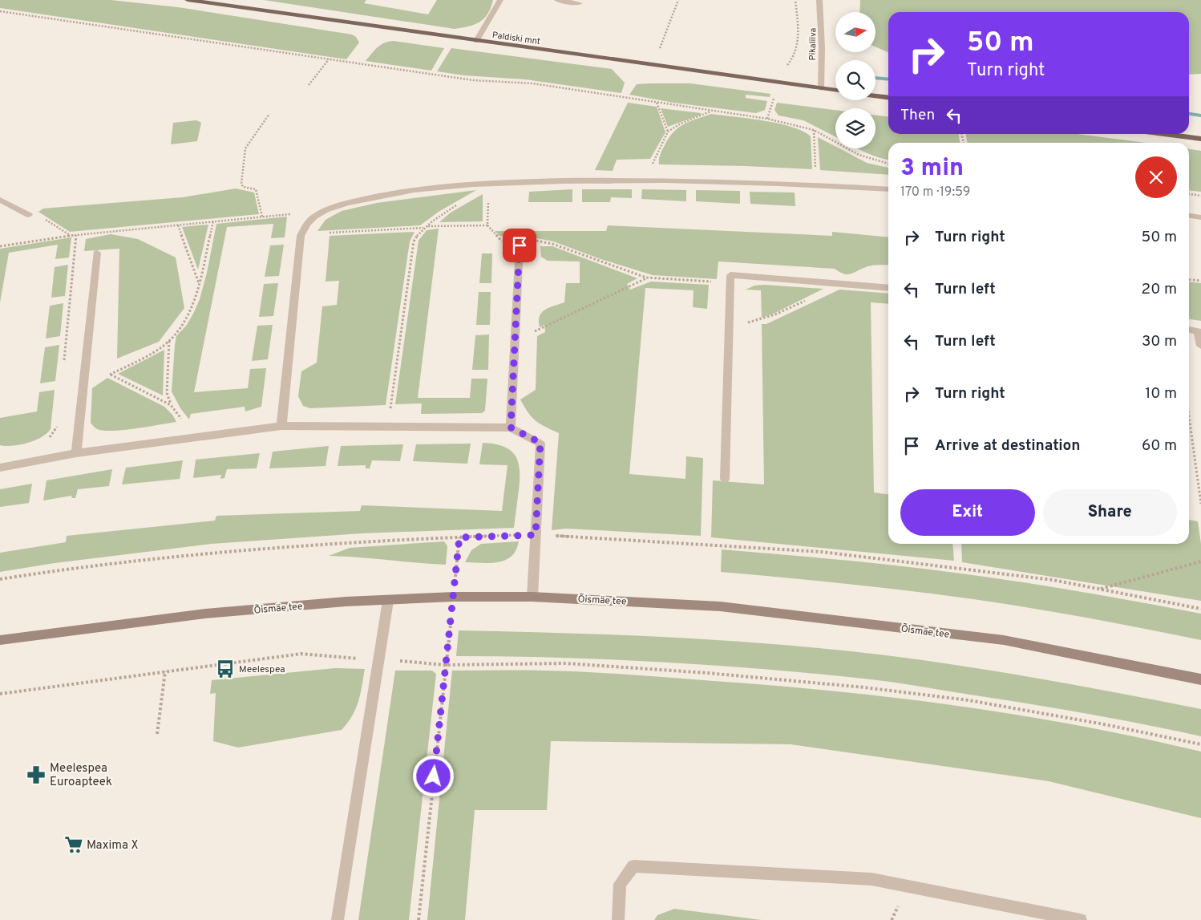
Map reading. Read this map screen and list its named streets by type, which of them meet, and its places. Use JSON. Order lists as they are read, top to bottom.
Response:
{
  "streets": {
    "main road": ["Paldiski mnt", "Õismäe tee"],
    "street": ["Pikaliiva"]
  },
  "crossings": [
    ["Paldiski mnt", "Pikaliiva"]
  ],
  "places": {
    "bus stop": ["Meelespea"],
    "pharmacy": ["Meelespea Euroapteek"],
    "supermarket": ["Maxima X"]
  },
  "north": "right",
  "page": {
    "turn": ["50 m", "Turn right"],
    "then": "Then",
    "heading": ["3 min", "170 m · 19:59"],
    "list": [
      {
        "name": "Turn right",
        "value": "50 m"
      },
      {
        "name": "Turn left",
        "value": "20 m"
      },
      {
        "name": "Turn left",
        "value": "30 m"
      },
      {
        "name": "Turn right",
        "value": "10 m"
      },
      {
        "name": "Arrive at destination",
        "value": "60 m"
      }
    ],
    "buttons": ["Exit", "Share"]
  }
}
